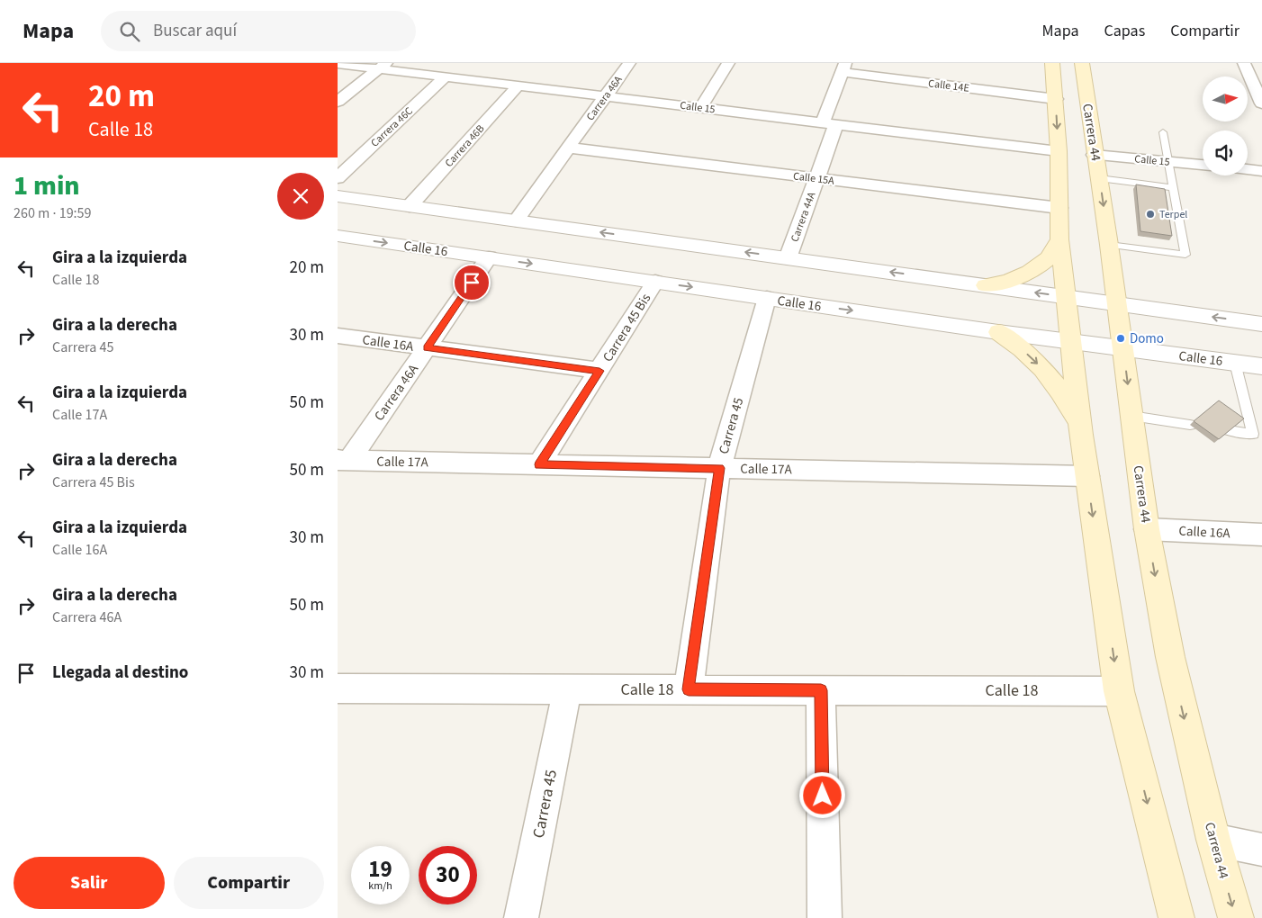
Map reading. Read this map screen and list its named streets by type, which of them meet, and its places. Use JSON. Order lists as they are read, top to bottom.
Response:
{
  "streets": {
    "main road": ["Carrera 44"],
    "street": [
      "Calle 14E",
      "Carrera 46A",
      "Calle 15",
      "Carrera 46C",
      "Carrera 46B",
      "Calle 15A",
      "Carrera 44A",
      "Calle 16",
      "Carrera 45 Bis",
      "Calle 16A",
      "Carrera 45",
      "Calle 17A",
      "Calle 18"
    ]
  },
  "crossings": [
    ["Calle 14E", "Carrera 44A"],
    ["Carrera 46A", "Calle 15"],
    ["Carrera 46A", "Calle 15A"],
    ["Carrera 46A", "Calle 16"],
    ["Carrera 46A", "Calle 16A"],
    ["Carrera 46A", "Calle 17A"],
    ["Calle 15", "Carrera 46C"],
    ["Calle 15", "Carrera 44"],
    ["Calle 15", "Carrera 46B"],
    ["Calle 15", "Carrera 44A"],
    ["Carrera 44", "Calle 16"],
    ["Carrera 44", "Calle 16A"],
    ["Calle 15A", "Carrera 44A"],
    ["Calle 16", "Carrera 45 Bis"],
    ["Calle 16", "Carrera 45"],
    ["Carrera 45 Bis", "Calle 16A"],
    ["Carrera 45 Bis", "Calle 17A"],
    ["Carrera 45", "Calle 17A"],
    ["Carrera 45", "Calle 18"]
  ],
  "places": ["Terpel", "Domo"],
  "north": "right",
  "page": {
    "header": "Mapa",
    "search": "Buscar aquí",
    "nav": ["Mapa", "Capas", "Compartir"],
    "turn": ["20 m", "Calle 18"],
    "heading": ["1 min", "260 m · 19:59"],
    "list": [
      {
        "name": "Gira a la izquierda",
        "note": "Calle 18",
        "value": "20 m"
      },
      {
        "name": "Gira a la derecha",
        "note": "Carrera 45",
        "value": "30 m"
      },
      {
        "name": "Gira a la izquierda",
        "note": "Calle 17A",
        "value": "50 m"
      },
      {
        "name": "Gira a la derecha",
        "note": "Carrera 45 Bis",
        "value": "50 m"
      },
      {
        "name": "Gira a la izquierda",
        "note": "Calle 16A",
        "value": "30 m"
      },
      {
        "name": "Gira a la derecha",
        "note": "Carrera 46A",
        "value": "50 m"
      },
      {
        "name": "Llegada al destino",
        "value": "30 m"
      }
    ],
    "speed": "19 km/h",
    "limit": "30",
    "buttons": ["Salir", "Compartir"]
  }
}
